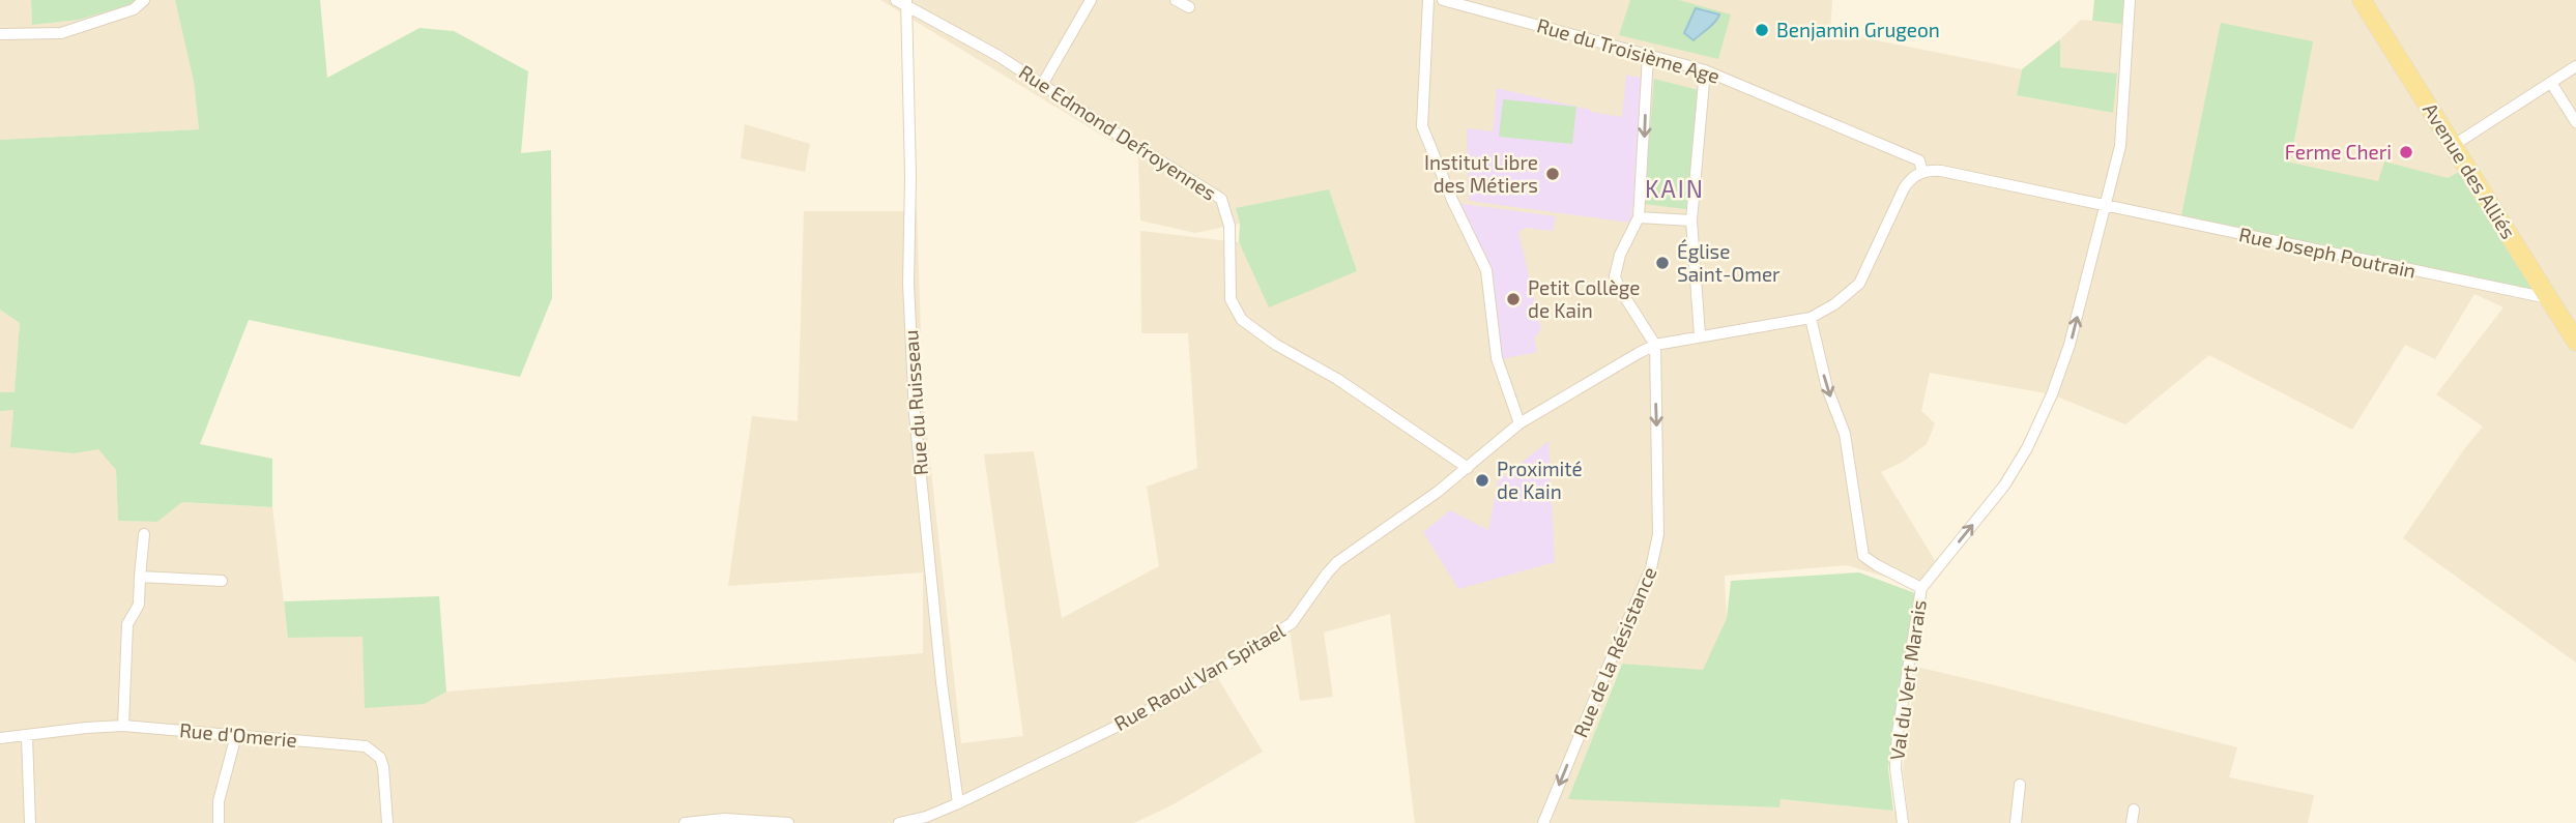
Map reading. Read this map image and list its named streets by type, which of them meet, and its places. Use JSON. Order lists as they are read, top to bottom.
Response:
{
  "streets": {
    "main road": ["Avenue des Alliés"],
    "street": [
      "Rue du Troisième Age",
      "Rue Edmond Defroyennes",
      "Rue Joseph Poutrain",
      "Rue du Ruisseau",
      "Rue de la Résistance",
      "Rue Raoul Van Spitael",
      "Val du Vert Marais",
      "Rue d'Omerie"
    ]
  },
  "crossings": [
    ["Rue du Troisième Age", "Rue Joseph Poutrain"],
    ["Rue Edmond Defroyennes", "Rue du Ruisseau"],
    ["Rue Edmond Defroyennes", "Rue Raoul Van Spitael"],
    ["Avenue des Alliés", "Rue Joseph Poutrain"],
    ["Rue du Ruisseau", "Rue Raoul Van Spitael"],
    ["Rue de la Résistance", "Rue Raoul Van Spitael"],
    ["Rue Raoul Van Spitael", "Val du Vert Marais"]
  ],
  "one_way": ["Rue de la Résistance", "Val du Vert Marais"],
  "districts": ["KAIN"],
  "places": [
    "Benjamin Grugeon",
    "Ferme Cheri",
    "Institut Libre des Métiers",
    "Église Saint-Omer",
    "Petit Collège de Kain",
    "Proximité de Kain"
  ]
}
